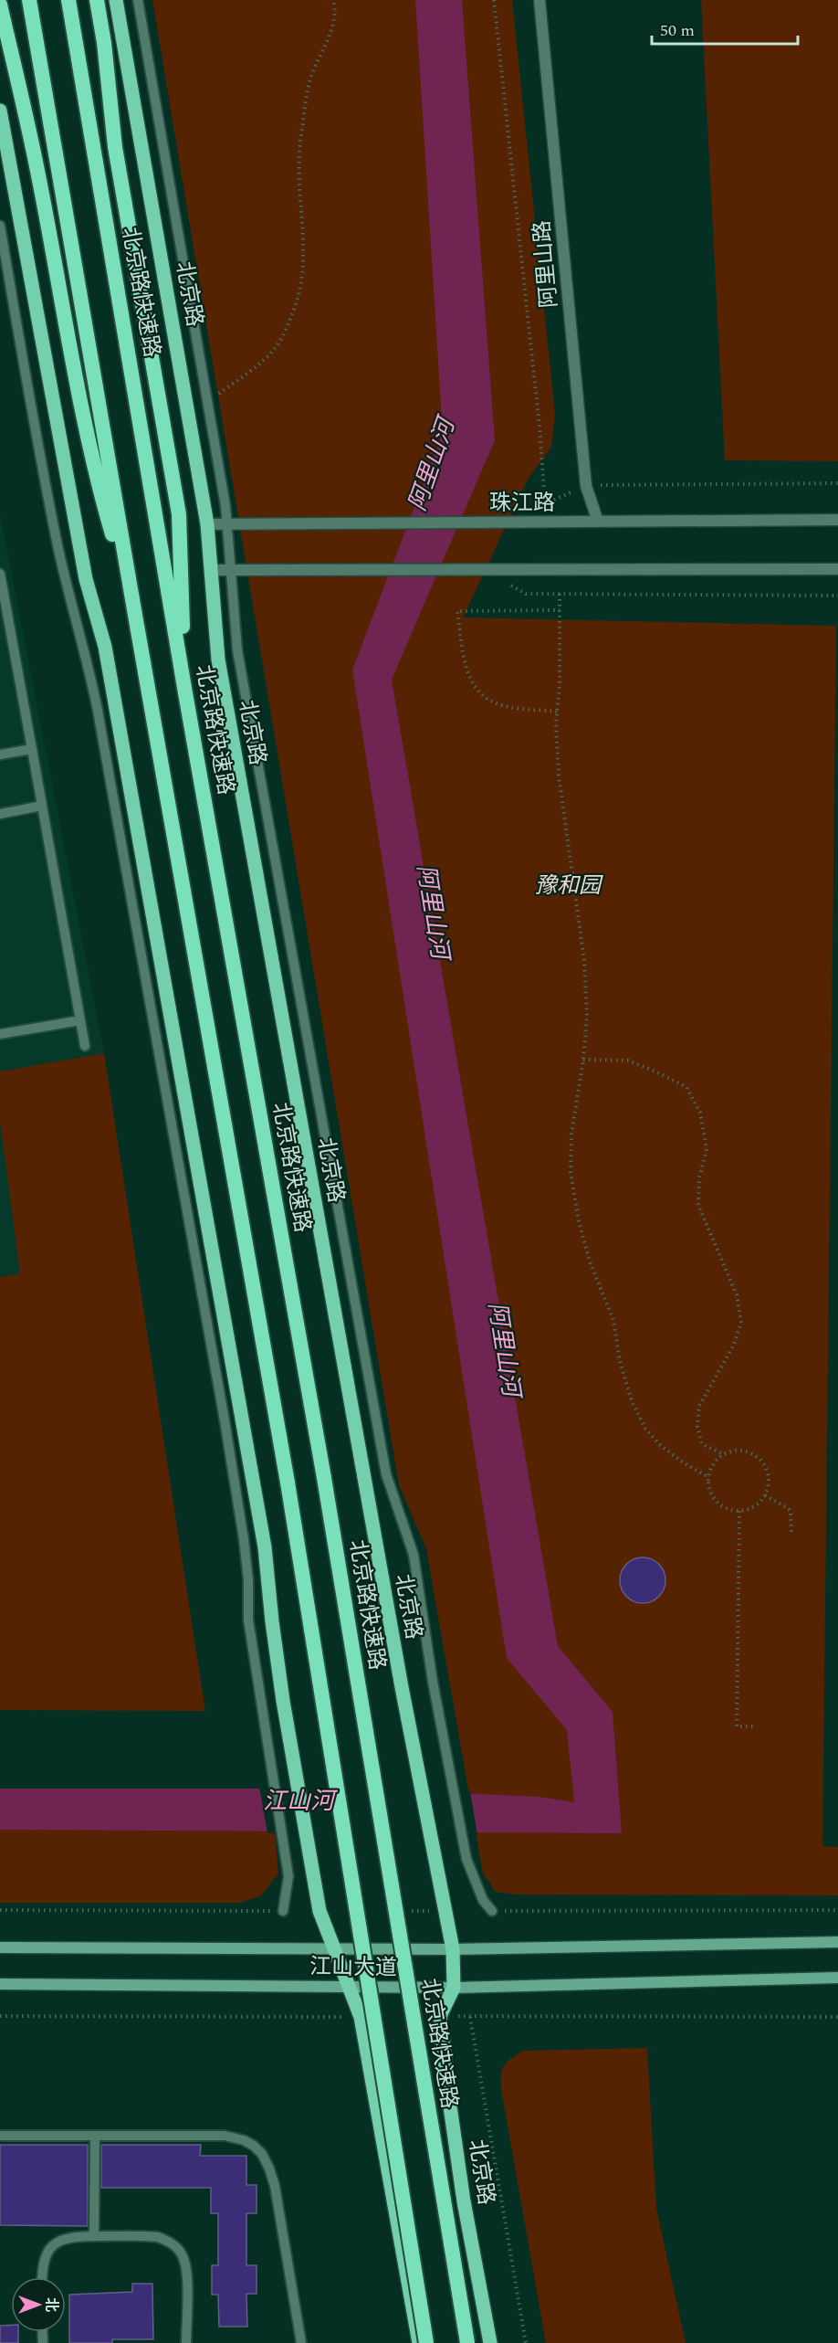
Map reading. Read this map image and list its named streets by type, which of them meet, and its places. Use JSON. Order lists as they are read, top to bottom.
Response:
{
  "streets": {
    "highway": ["北京路快速路"],
    "main road": ["北京路", "江山大道"],
    "street": ["阿里山路", "珠江路"]
  },
  "crossings": [
    ["阿里山路", "珠江路"],
    ["北京路", "珠江路"],
    ["北京路", "江山大道"]
  ],
  "water": ["阿里山河", "江山河"],
  "parks": ["豫和园"],
  "scale_bar": "50 m",
  "north": "right"
}
